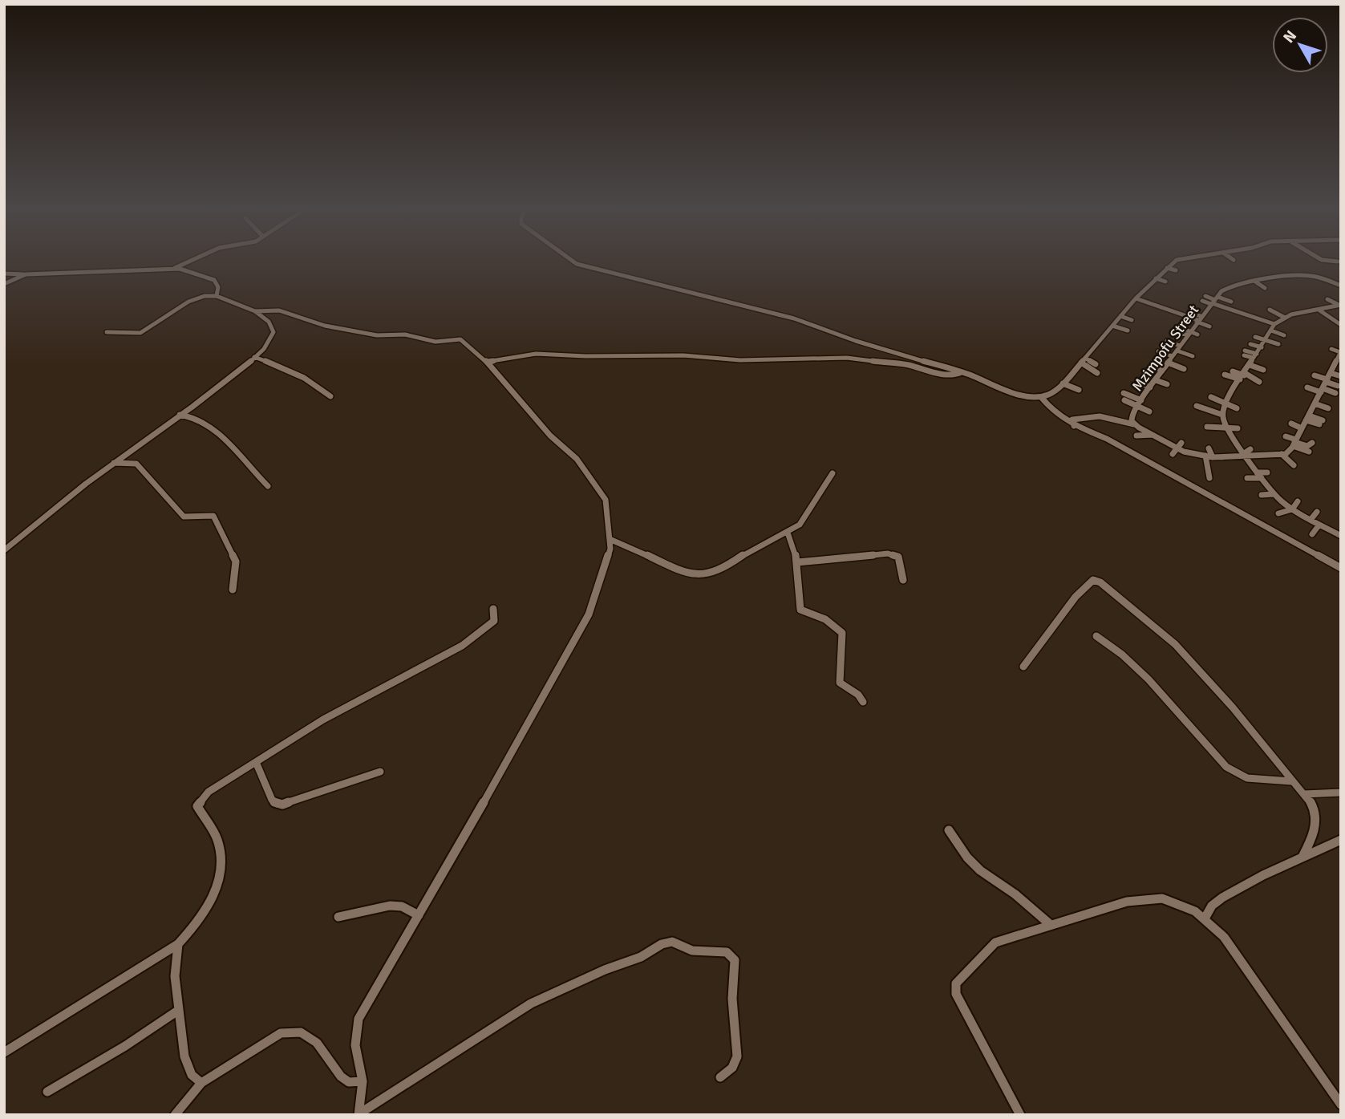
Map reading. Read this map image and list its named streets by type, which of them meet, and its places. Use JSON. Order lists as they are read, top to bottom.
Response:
{
  "streets": {
    "street": ["Mzimpofu Street"]
  },
  "north": "top left"
}
